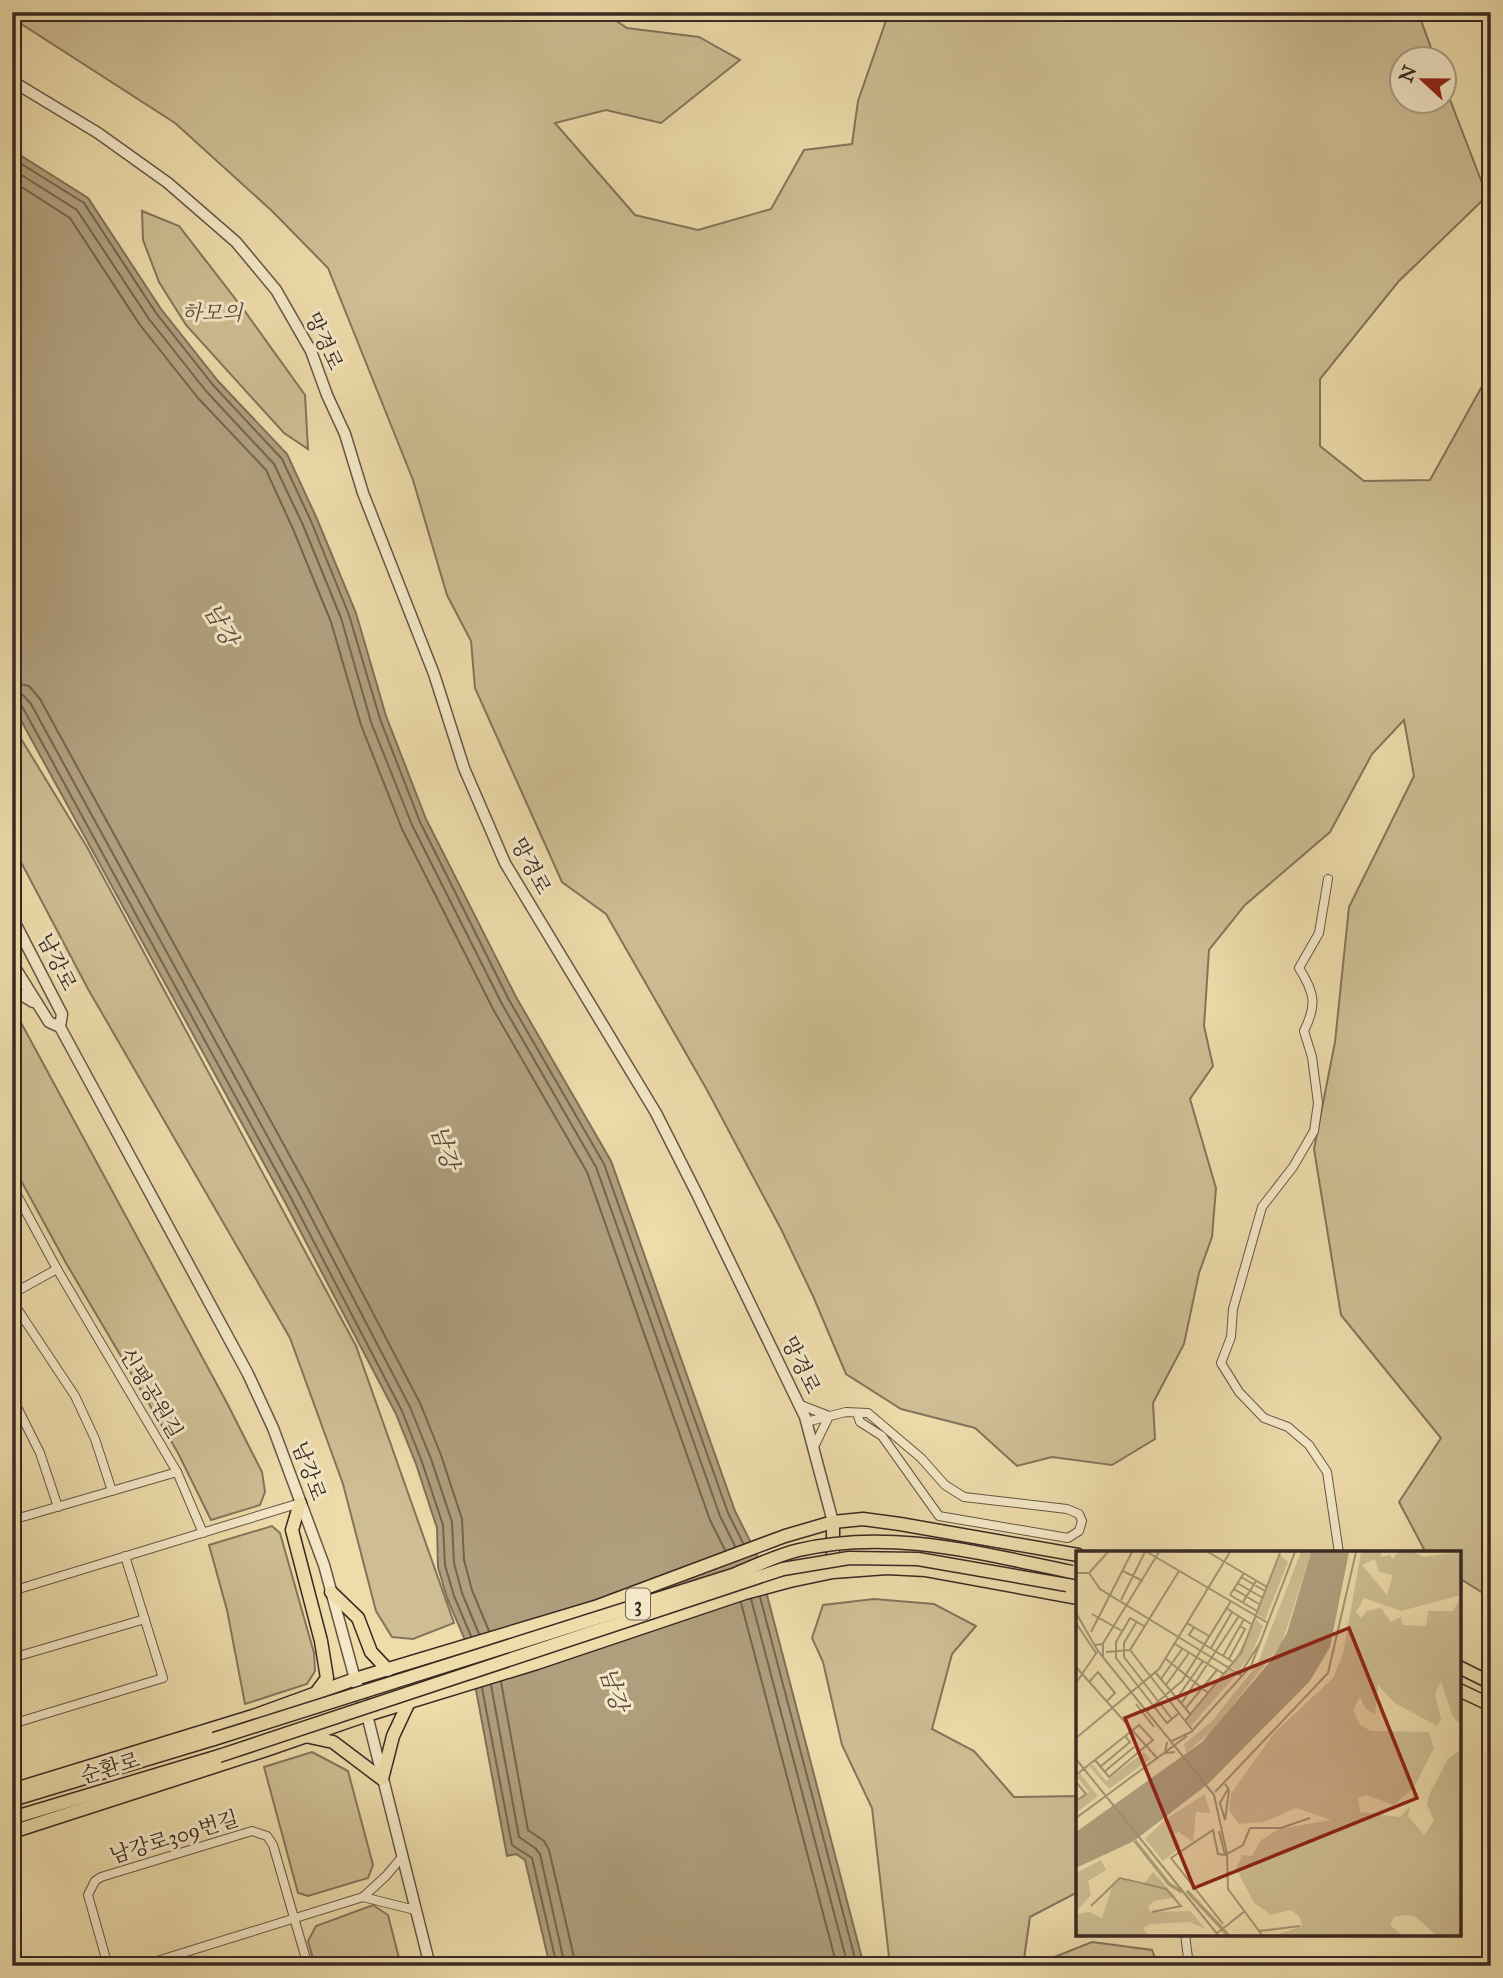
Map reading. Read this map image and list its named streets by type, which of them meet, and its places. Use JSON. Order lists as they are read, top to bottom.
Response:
{
  "streets": {
    "main road": ["3", "순환로"],
    "street": [
      "망경로",
      "남강로",
      "신평공원길",
      "남강로309번길"
    ]
  },
  "water": ["남강"],
  "parks": ["하모의"],
  "north": "left"
}
